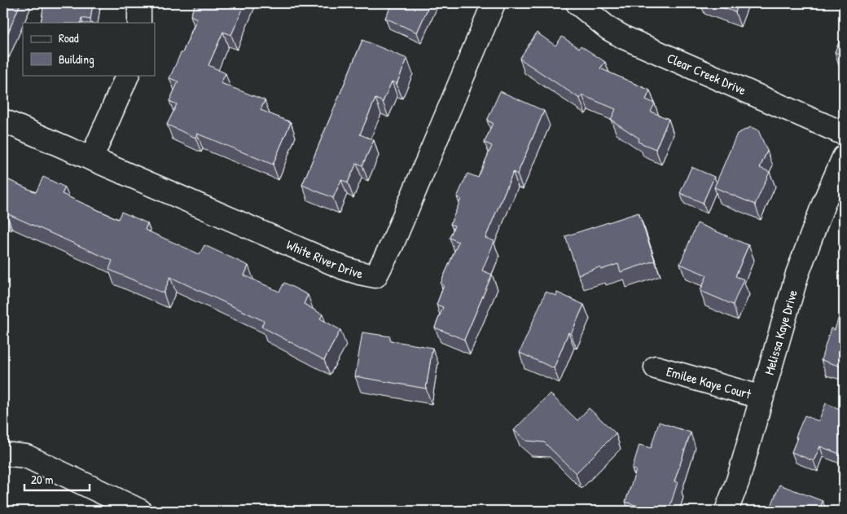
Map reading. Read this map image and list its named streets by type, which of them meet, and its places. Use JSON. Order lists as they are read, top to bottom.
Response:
{
  "streets": {
    "street": [
      "Clear Creek Drive",
      "White River Drive",
      "Melissa Kaye Drive",
      "Emilee Kaye Court"
    ]
  },
  "crossings": [
    ["Melissa Kaye Drive", "Emilee Kaye Court"]
  ],
  "legend": ["Road", "Building"],
  "scale_bar": "20 m"
}
